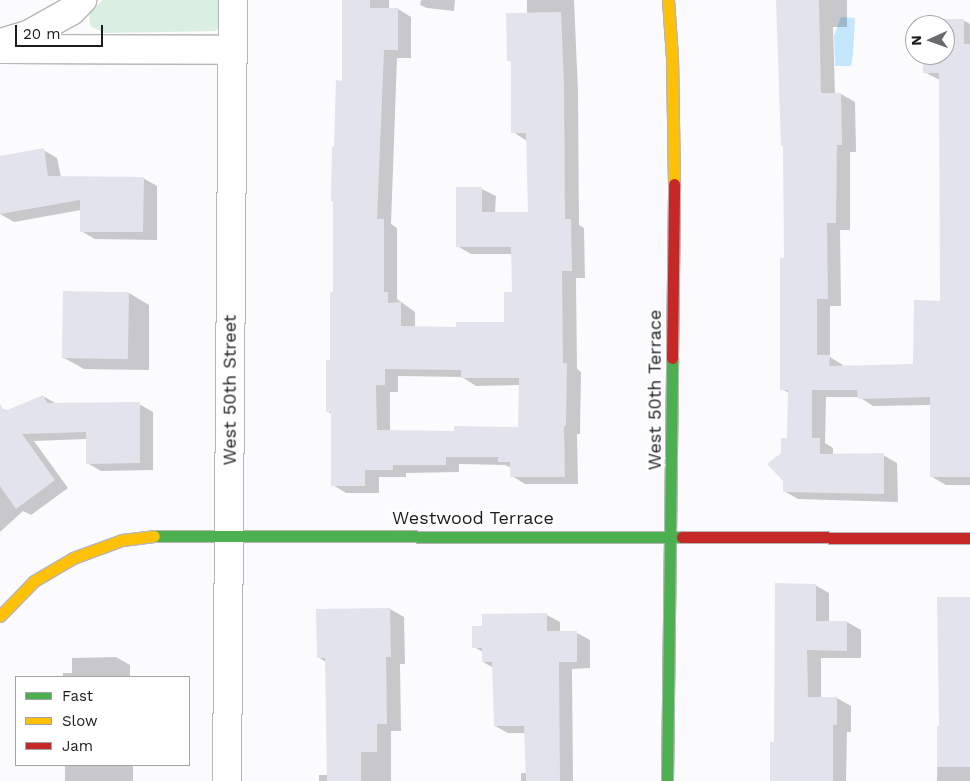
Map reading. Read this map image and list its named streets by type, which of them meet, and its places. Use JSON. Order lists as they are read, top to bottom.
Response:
{
  "streets": {
    "street": ["West 50th Street", "West 50th Terrace", "Westwood Terrace"]
  },
  "crossings": [
    ["West 50th Street", "Westwood Terrace"],
    ["West 50th Terrace", "Westwood Terrace"]
  ],
  "legend": ["Fast", "Slow", "Jam"],
  "scale_bar": "20 m",
  "north": "left"
}
